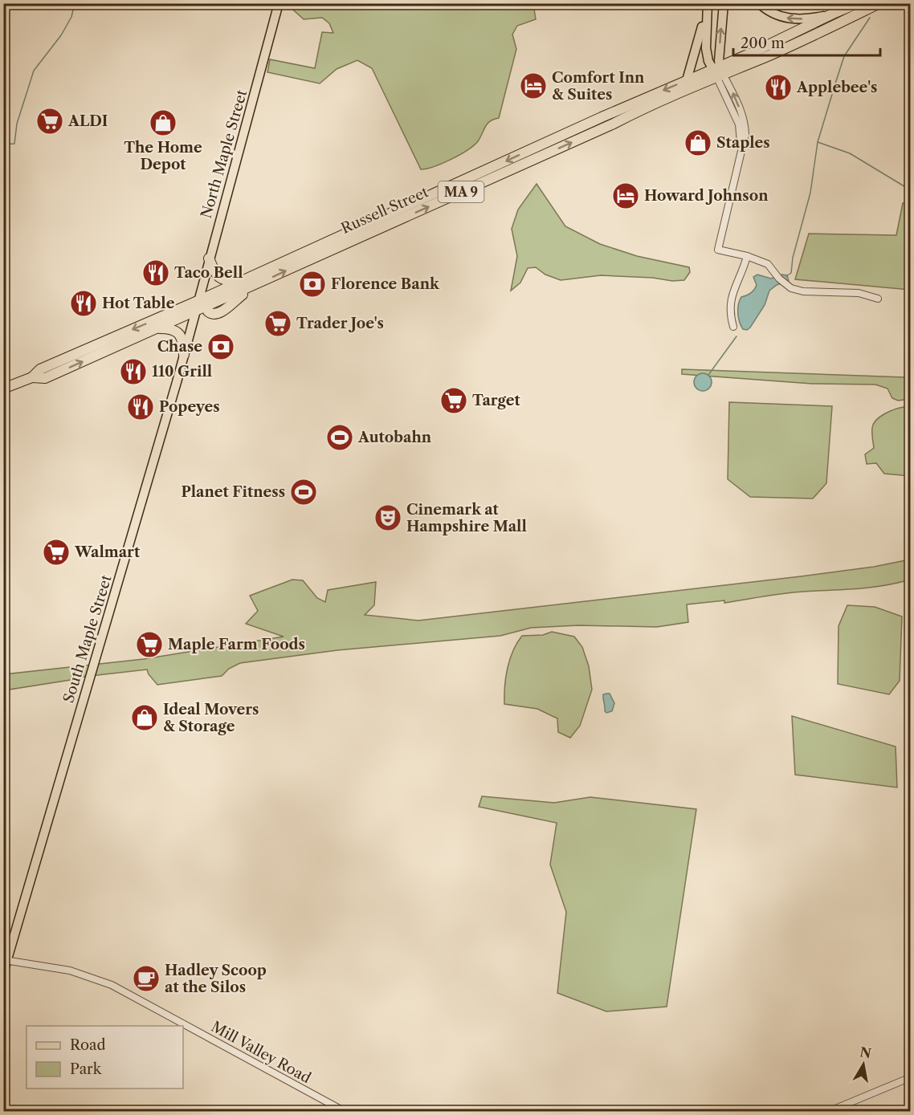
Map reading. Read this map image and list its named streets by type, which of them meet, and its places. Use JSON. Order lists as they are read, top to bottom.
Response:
{
  "streets": {
    "highway": ["MA 9", "Russell Street"],
    "main road": ["North Maple Street", "South Maple Street"],
    "street": ["Mill Valley Road"]
  },
  "crossings": [
    ["North Maple Street", "Russell Street"],
    ["Russell Street", "South Maple Street"],
    ["South Maple Street", "Mill Valley Road"]
  ],
  "places": {
    "hotel": ["Comfort Inn & Suites", "Howard Johnson"],
    "restaurant": [
      "Applebee's",
      "Taco Bell",
      "Hot Table",
      "110 Grill",
      "Popeyes"
    ],
    "supermarket": [
      "ALDI",
      "Trader Joe's",
      "Target",
      "Walmart",
      "Maple Farm Foods"
    ],
    "shop": ["The Home Depot", "Staples", "Ideal Movers & Storage"],
    "bank": ["Florence Bank", "Chase"],
    "sports": ["Autobahn", "Planet Fitness"],
    "theatre": ["Cinemark at Hampshire Mall"],
    "cafe": ["Hadley Scoop at the Silos"]
  },
  "legend": ["Road", "Park"],
  "scale_bar": "200 m",
  "north": "top"
}
